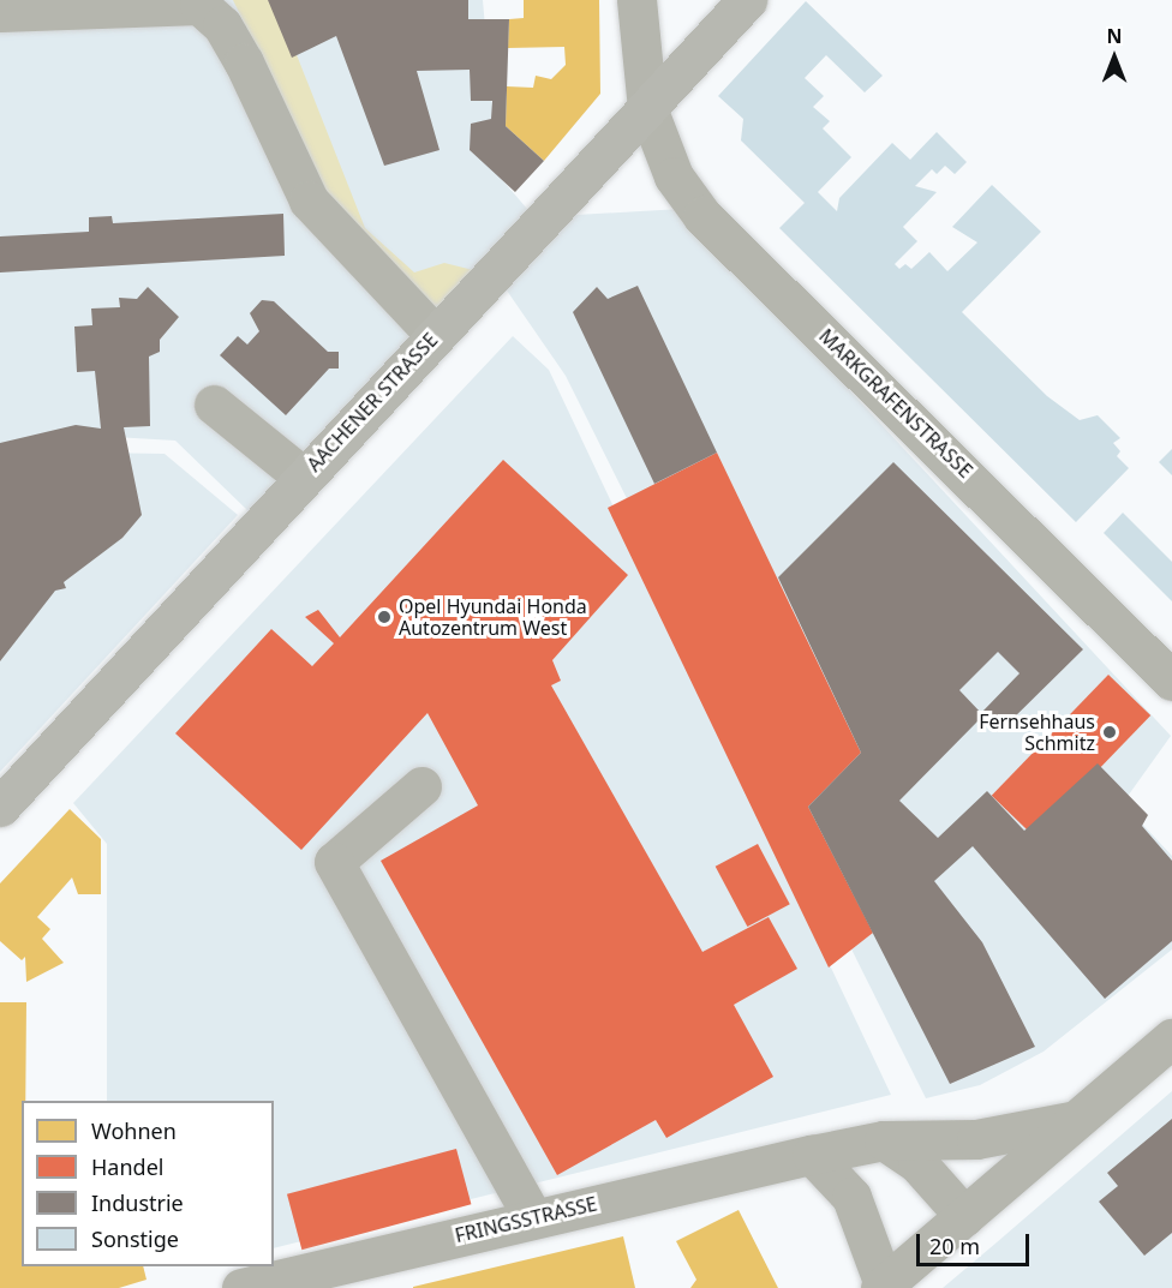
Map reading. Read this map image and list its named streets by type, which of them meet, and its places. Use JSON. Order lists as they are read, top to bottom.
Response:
{
  "streets": {
    "main road": ["AACHENER STRASSE"],
    "street": ["MARKGRAFENSTRASSE", "FRINGSSTRASSE"]
  },
  "crossings": [
    ["AACHENER STRASSE", "MARKGRAFENSTRASSE"]
  ],
  "places": ["Opel Hyundai Honda Autozentrum West", "Fernsehhaus Schmitz"],
  "legend": [
    "Wohnen",
    "Handel",
    "Industrie",
    "Sonstige"
  ],
  "scale_bar": "20 m",
  "north": "top"
}
